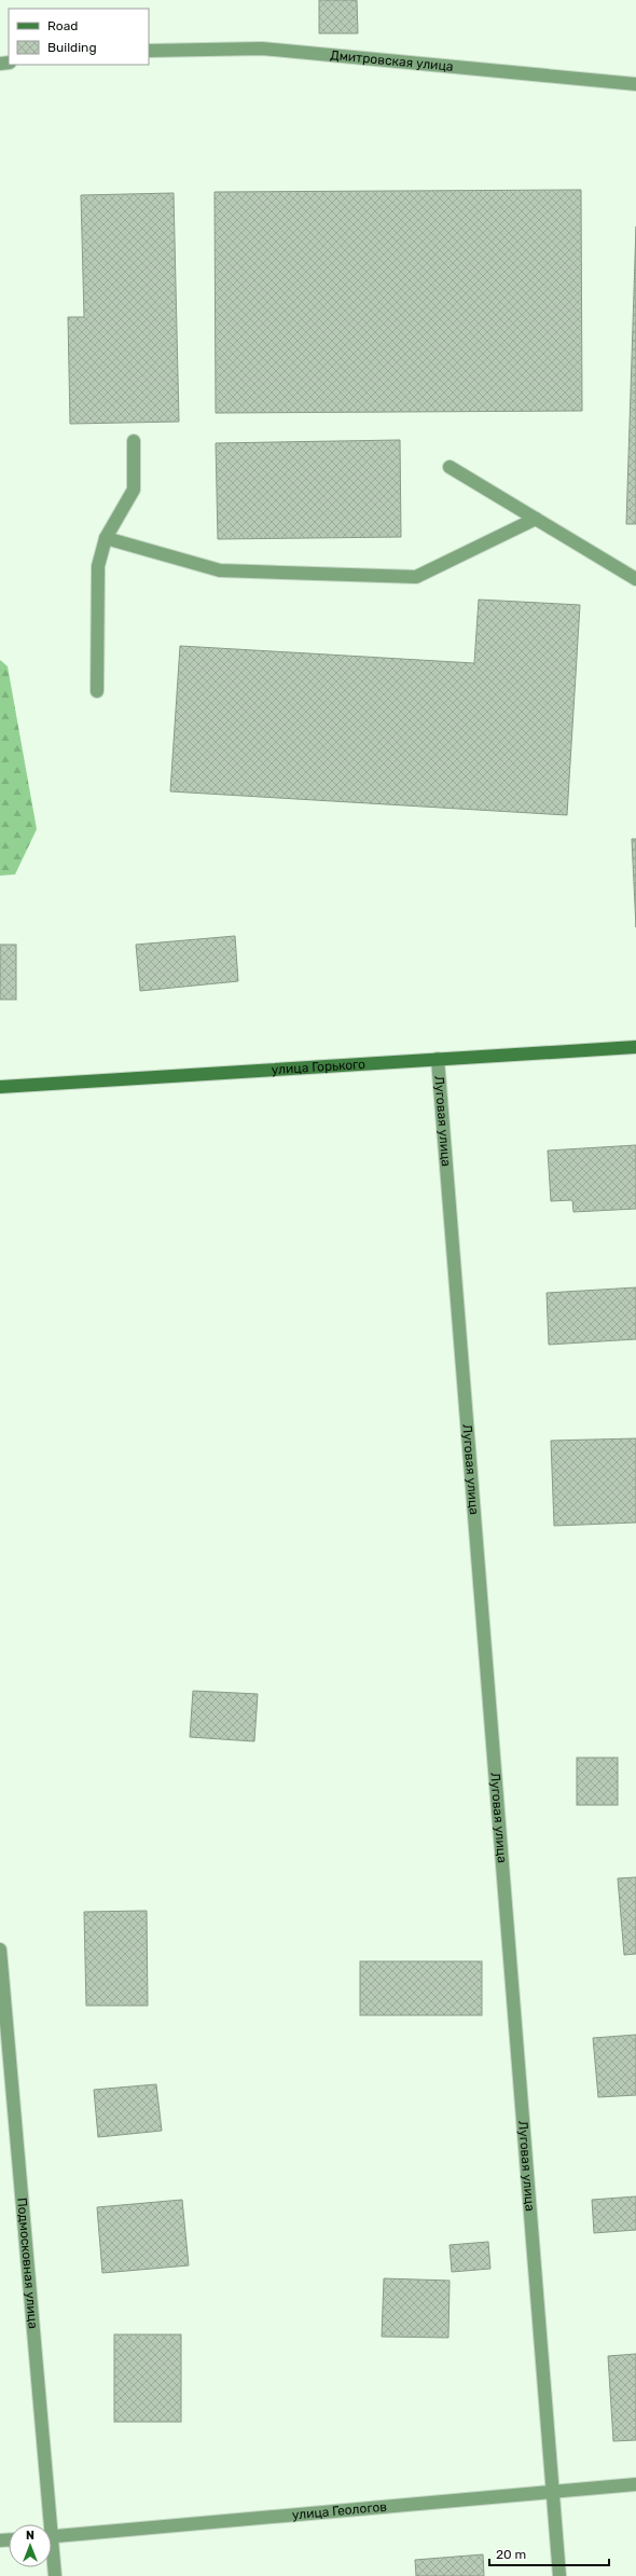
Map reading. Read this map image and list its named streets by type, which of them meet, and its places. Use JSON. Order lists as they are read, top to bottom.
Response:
{
  "streets": {
    "street": [
      "Дмитровская улица",
      "улица Горького",
      "Луговая улица",
      "Подмосковная улица",
      "улица Геологов"
    ]
  },
  "crossings": [
    ["улица Горького", "Луговая улица"],
    ["Луговая улица", "улица Геологов"]
  ],
  "legend": ["Road", "Building"],
  "scale_bar": "20 m",
  "north": "top"
}
